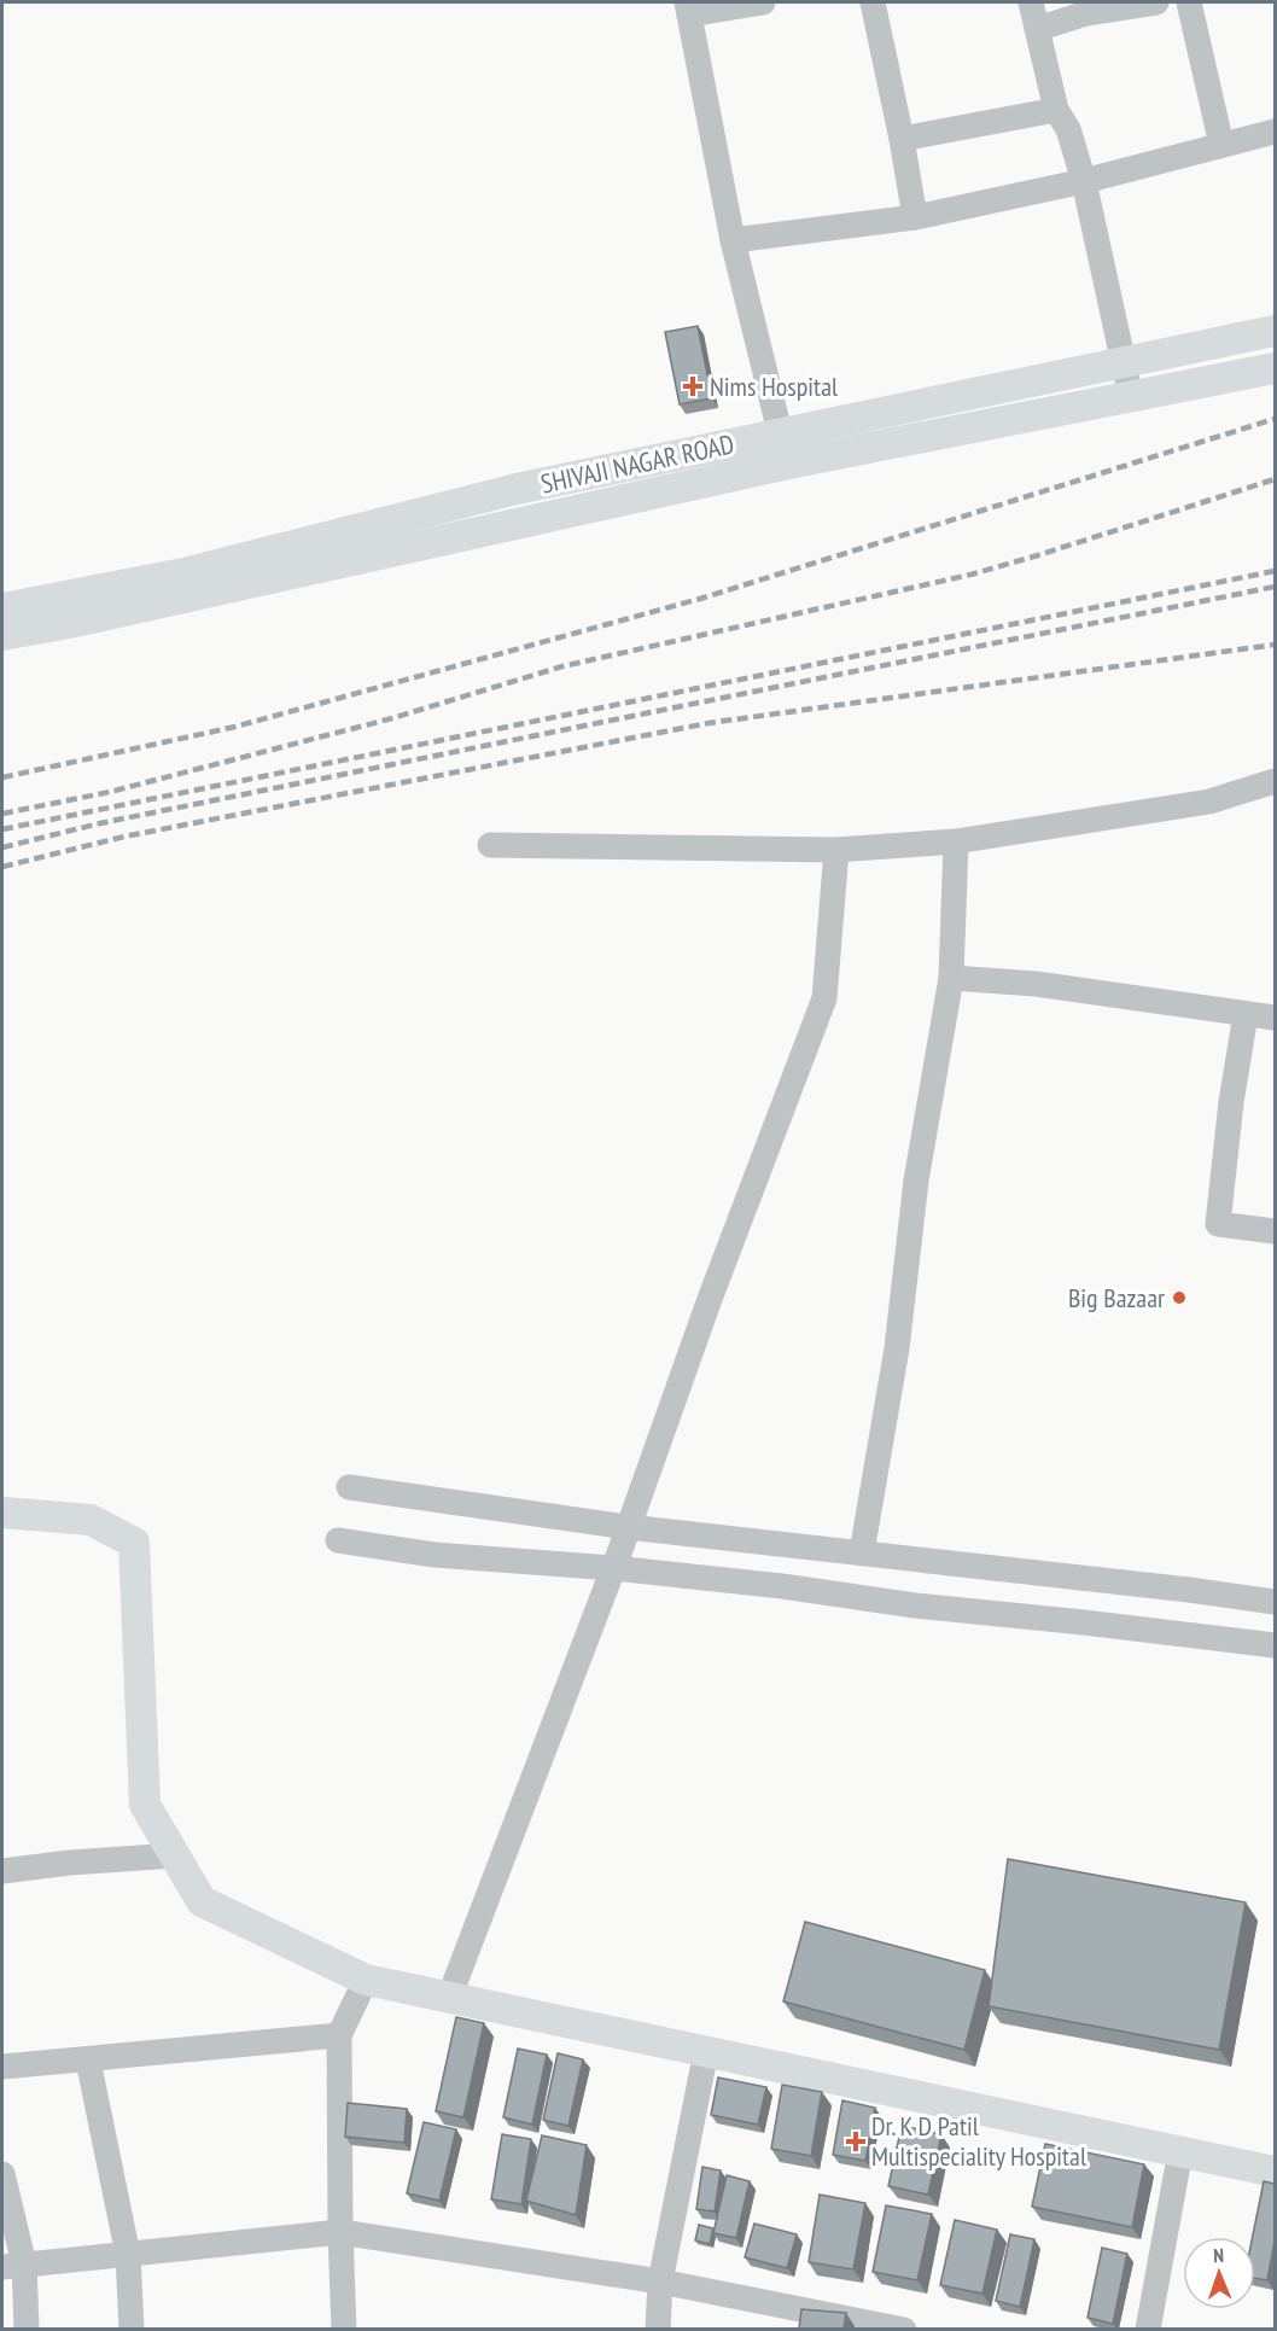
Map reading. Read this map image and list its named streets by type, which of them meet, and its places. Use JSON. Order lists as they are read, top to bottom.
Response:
{
  "streets": {
    "main road": ["SHIVAJI NAGAR ROAD"]
  },
  "places": {
    "health": ["Nims Hospital", "Dr. K D Patil Multispeciality Hospital"],
    "other": ["Big Bazaar"]
  },
  "north": "top"
}
